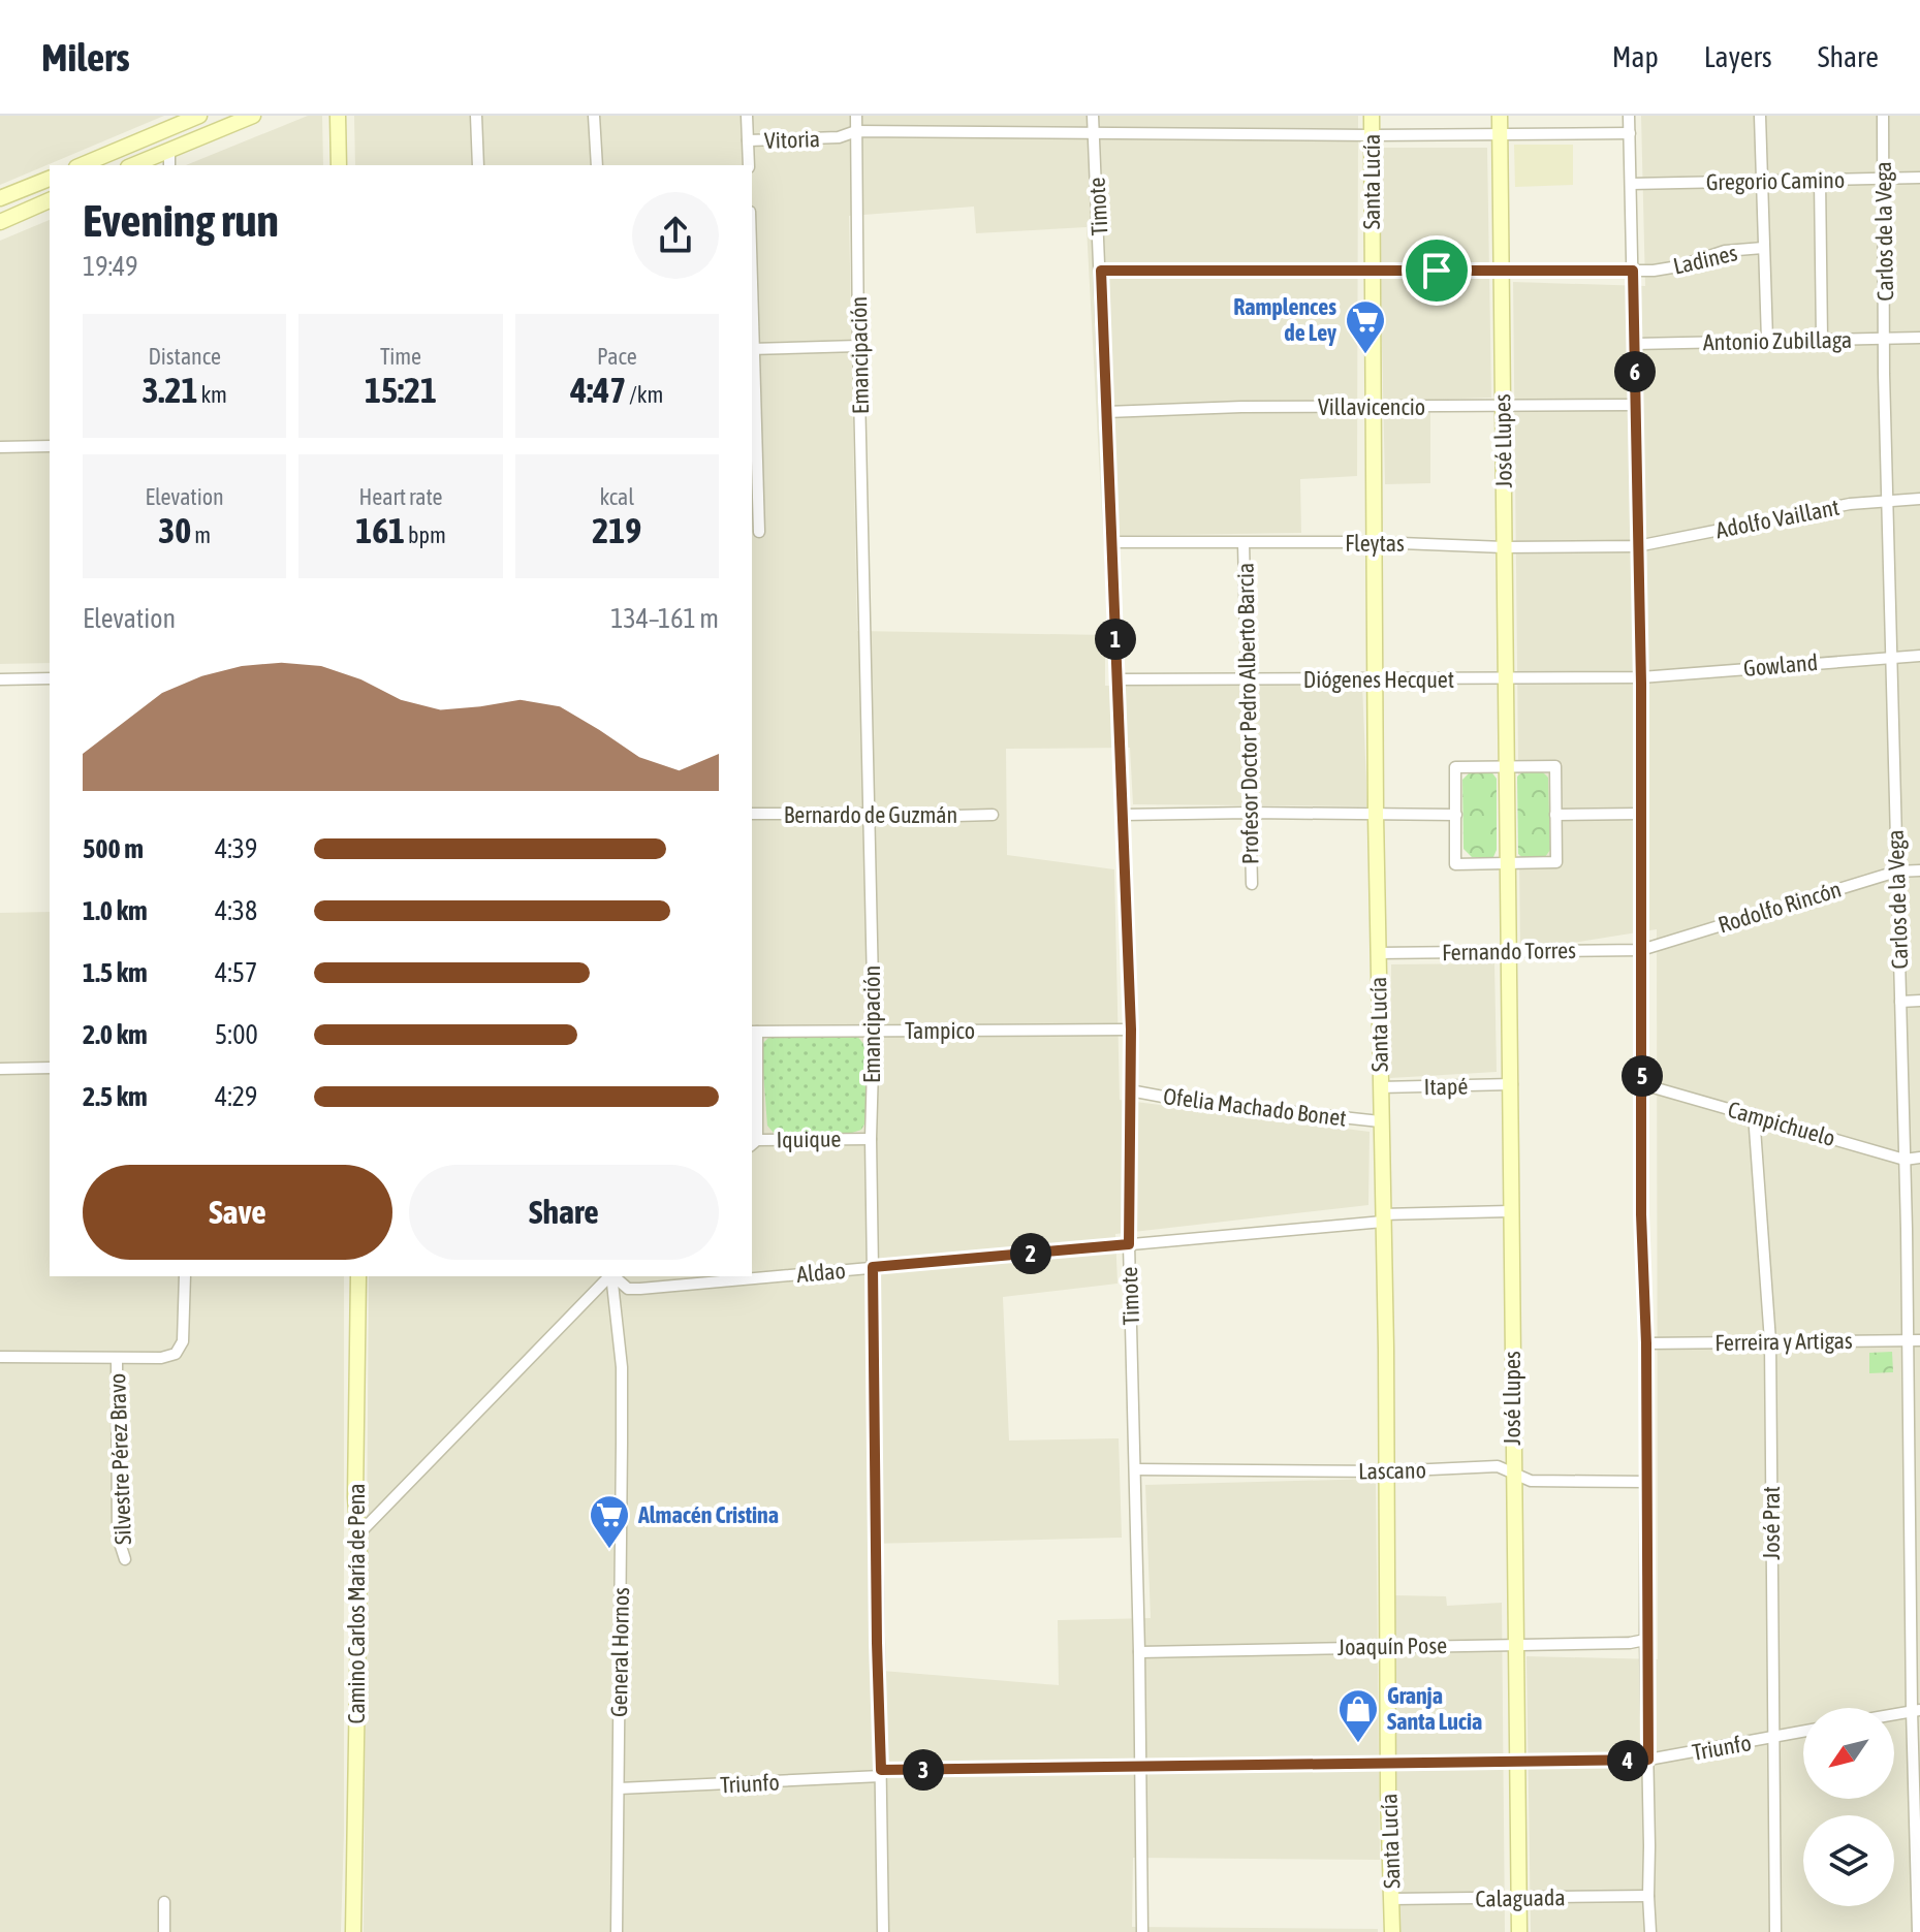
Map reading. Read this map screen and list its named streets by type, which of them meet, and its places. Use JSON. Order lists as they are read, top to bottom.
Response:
{
  "streets": {
    "street": [
      "Vitoria",
      "Gregorio Camino",
      "Santa Lucía",
      "Timote",
      "Carlos de la Vega",
      "Ladines",
      "Antonio Zubillaga",
      "Emancipación",
      "Villavicencio",
      "José Llupes",
      "Adolfo Vaillant",
      "Fleytas",
      "Gowland",
      "Diógenes Hecquet",
      "Profesor Doctor Pedro Alberto Barcia",
      "Bernardo de Guzmán",
      "Rodolfo Rincón",
      "Fernando Torres",
      "Tampico",
      "Itapé",
      "Ofelia Machado Bonet",
      "Campichuelo",
      "Iquique",
      "Aldao",
      "Ferreira y Artigas",
      "Silvestre Pérez Bravo",
      "Lascano",
      "José Prat",
      "Camino Carlos María de Pena",
      "Joaquín Pose",
      "General Hornos",
      "Triunfo",
      "Calaguada"
    ]
  },
  "crossings": [
    ["Vitoria", "Santa Lucía"],
    ["Vitoria", "Timote"],
    ["Vitoria", "Emancipación"],
    ["Vitoria", "José Llupes"],
    ["Gregorio Camino", "Carlos de la Vega"],
    ["Santa Lucía", "Ladines"],
    ["Santa Lucía", "Villavicencio"],
    ["Santa Lucía", "Fleytas"],
    ["Santa Lucía", "Diógenes Hecquet"],
    ["Santa Lucía", "Fernando Torres"],
    ["Santa Lucía", "Itapé"],
    ["Santa Lucía", "Ofelia Machado Bonet"],
    ["Santa Lucía", "Aldao"],
    ["Santa Lucía", "Lascano"],
    ["Santa Lucía", "Joaquín Pose"],
    ["Santa Lucía", "Triunfo"],
    ["Santa Lucía", "Calaguada"],
    ["Timote", "Ladines"],
    ["Timote", "Villavicencio"],
    ["Timote", "Fleytas"],
    ["Timote", "Diógenes Hecquet"],
    ["Timote", "Tampico"],
    ["Timote", "Ofelia Machado Bonet"],
    ["Timote", "Aldao"],
    ["Timote", "Lascano"],
    ["Timote", "Joaquín Pose"],
    ["Timote", "Triunfo"],
    ["Carlos de la Vega", "Antonio Zubillaga"],
    ["Carlos de la Vega", "Adolfo Vaillant"],
    ["Carlos de la Vega", "Gowland"],
    ["Carlos de la Vega", "Rodolfo Rincón"],
    ["Carlos de la Vega", "Campichuelo"],
    ["Carlos de la Vega", "Ferreira y Artigas"],
    ["Ladines", "José Llupes"],
    ["Emancipación", "Bernardo de Guzmán"],
    ["Emancipación", "Tampico"],
    ["Emancipación", "Iquique"],
    ["Emancipación", "Aldao"],
    ["Emancipación", "Triunfo"],
    ["Villavicencio", "José Llupes"],
    ["José Llupes", "Fleytas"],
    ["José Llupes", "Diógenes Hecquet"],
    ["José Llupes", "Fernando Torres"],
    ["José Llupes", "Itapé"],
    ["José Llupes", "Aldao"],
    ["José Llupes", "Lascano"],
    ["José Llupes", "Joaquín Pose"],
    ["José Llupes", "Triunfo"],
    ["José Llupes", "Calaguada"],
    ["Adolfo Vaillant", "Fleytas"],
    ["Fleytas", "Profesor Doctor Pedro Alberto Barcia"],
    ["Gowland", "Diógenes Hecquet"],
    ["Diógenes Hecquet", "Profesor Doctor Pedro Alberto Barcia"],
    ["Rodolfo Rincón", "Fernando Torres"],
    ["Campichuelo", "José Prat"],
    ["Ferreira y Artigas", "José Prat"],
    ["José Prat", "Triunfo"],
    ["General Hornos", "Triunfo"]
  ],
  "places": {
    "supermarket": ["Ramplences de Ley", "Almacén Cristina"],
    "shop": ["Granja Santa Lucia"]
  },
  "north": "bottom left",
  "page": {
    "header": "Milers",
    "nav": ["Map", "Layers", "Share"],
    "heading": ["Evening run", "19:49"],
    "stats": [
      ["Distance", "3.21 km"],
      ["Time", "15:21"],
      ["Pace", "4:47 /km"],
      ["Elevation", "30 m"],
      ["Heart rate", "161 bpm"],
      ["kcal", "219"]
    ],
    "pins": [
      "6",
      "1",
      "5",
      "2",
      "4",
      "3"
    ],
    "chart": ["Elevation", "134–161 m"],
    "list": [
      {
        "name": "500 m",
        "note": "4:39"
      },
      {
        "name": "1.0 km",
        "note": "4:38"
      },
      {
        "name": "1.5 km",
        "note": "4:57"
      },
      {
        "name": "2.0 km",
        "note": "5:00"
      },
      {
        "name": "2.5 km",
        "note": "4:29"
      }
    ],
    "buttons": ["Save", "Share"]
  }
}
